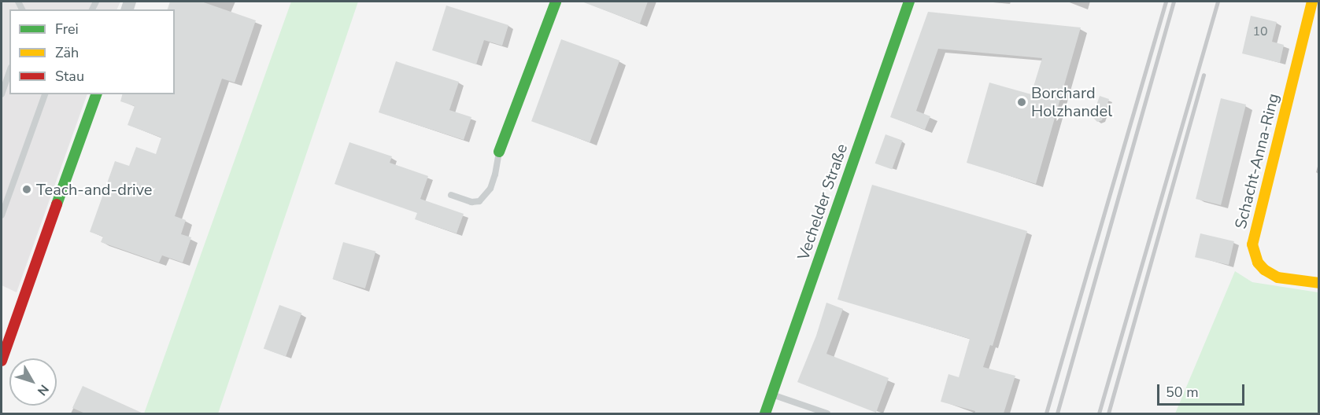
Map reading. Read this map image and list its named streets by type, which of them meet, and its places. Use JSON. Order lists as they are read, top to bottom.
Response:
{
  "streets": {
    "street": ["Schacht-Anna-Ring", "Vechelder Straße"]
  },
  "places": ["Borchard Holzhandel", "Teach-and-drive"],
  "house_numbers": ["10"],
  "legend": ["Frei", "Zäh", "Stau"],
  "scale_bar": "50 m",
  "north": "bottom right"
}
